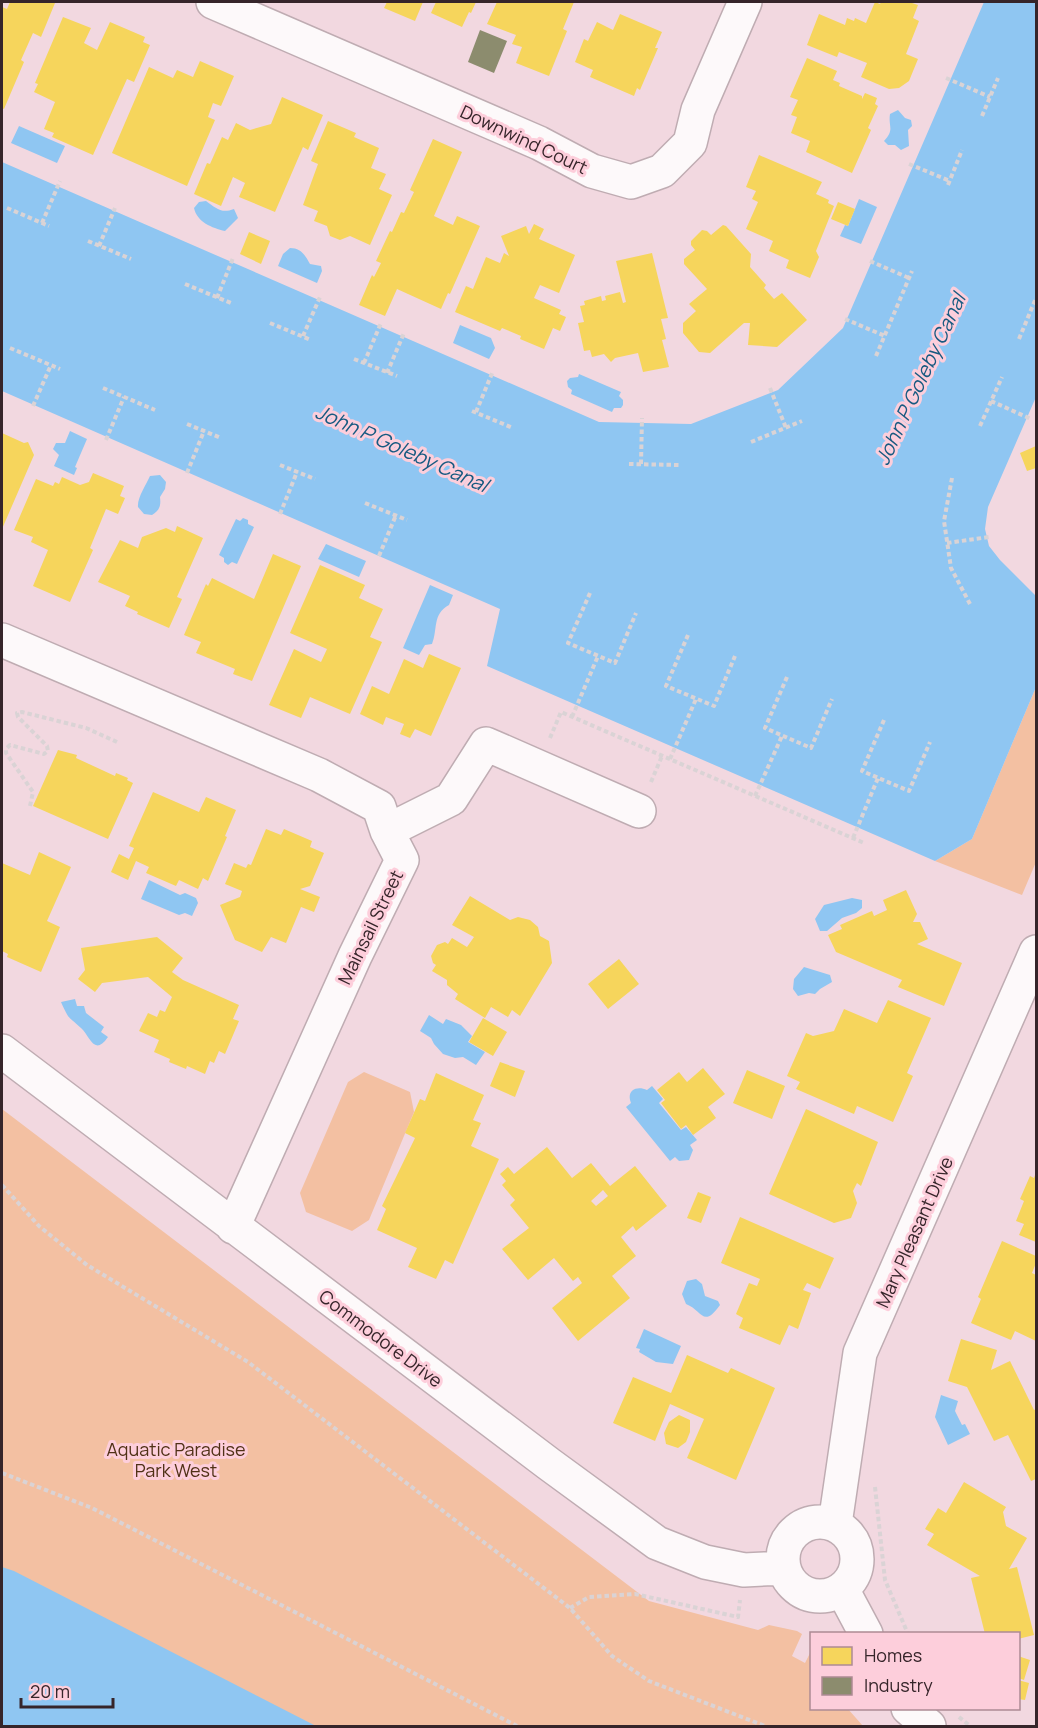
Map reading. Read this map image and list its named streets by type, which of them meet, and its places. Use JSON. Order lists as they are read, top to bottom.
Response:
{
  "streets": {
    "street": [
      "Downwind Court",
      "Mainsail Street",
      "Mary Pleasant Drive",
      "Commodore Drive"
    ]
  },
  "crossings": [
    ["Mainsail Street", "Commodore Drive"],
    ["Mary Pleasant Drive", "Commodore Drive"]
  ],
  "water": ["John P Goleby Canal"],
  "parks": ["Aquatic Paradise Park West"],
  "legend": ["Homes", "Industry"],
  "scale_bar": "20 m"
}
